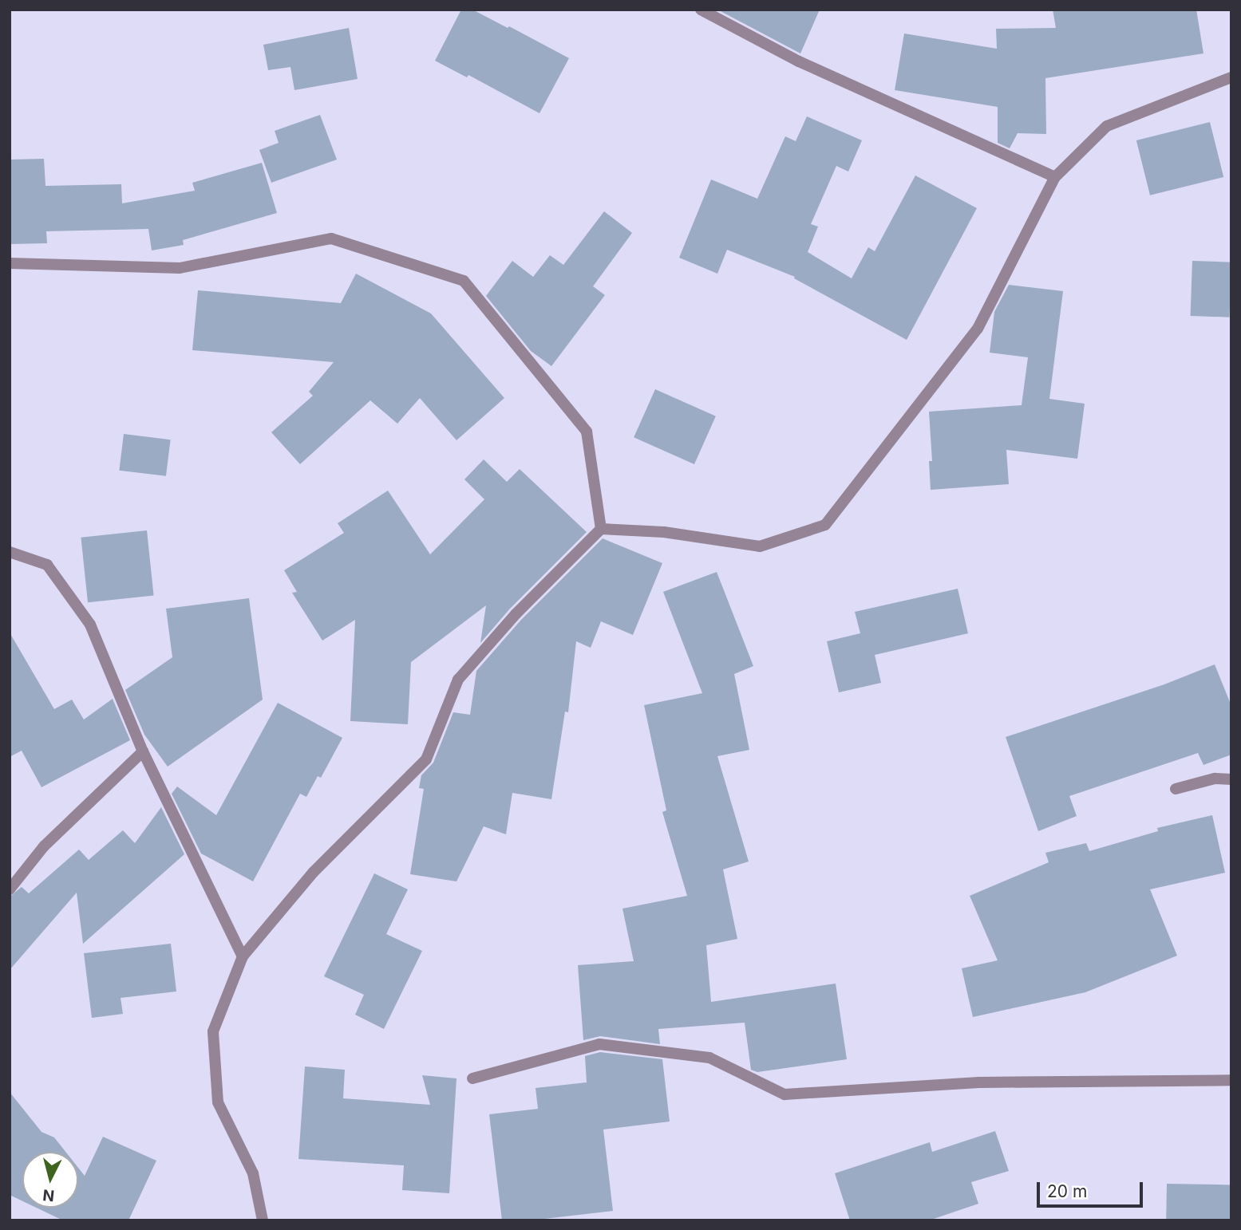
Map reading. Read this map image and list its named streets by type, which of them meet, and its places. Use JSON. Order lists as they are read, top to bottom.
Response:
{
  "scale_bar": "20 m",
  "north": "bottom"
}
